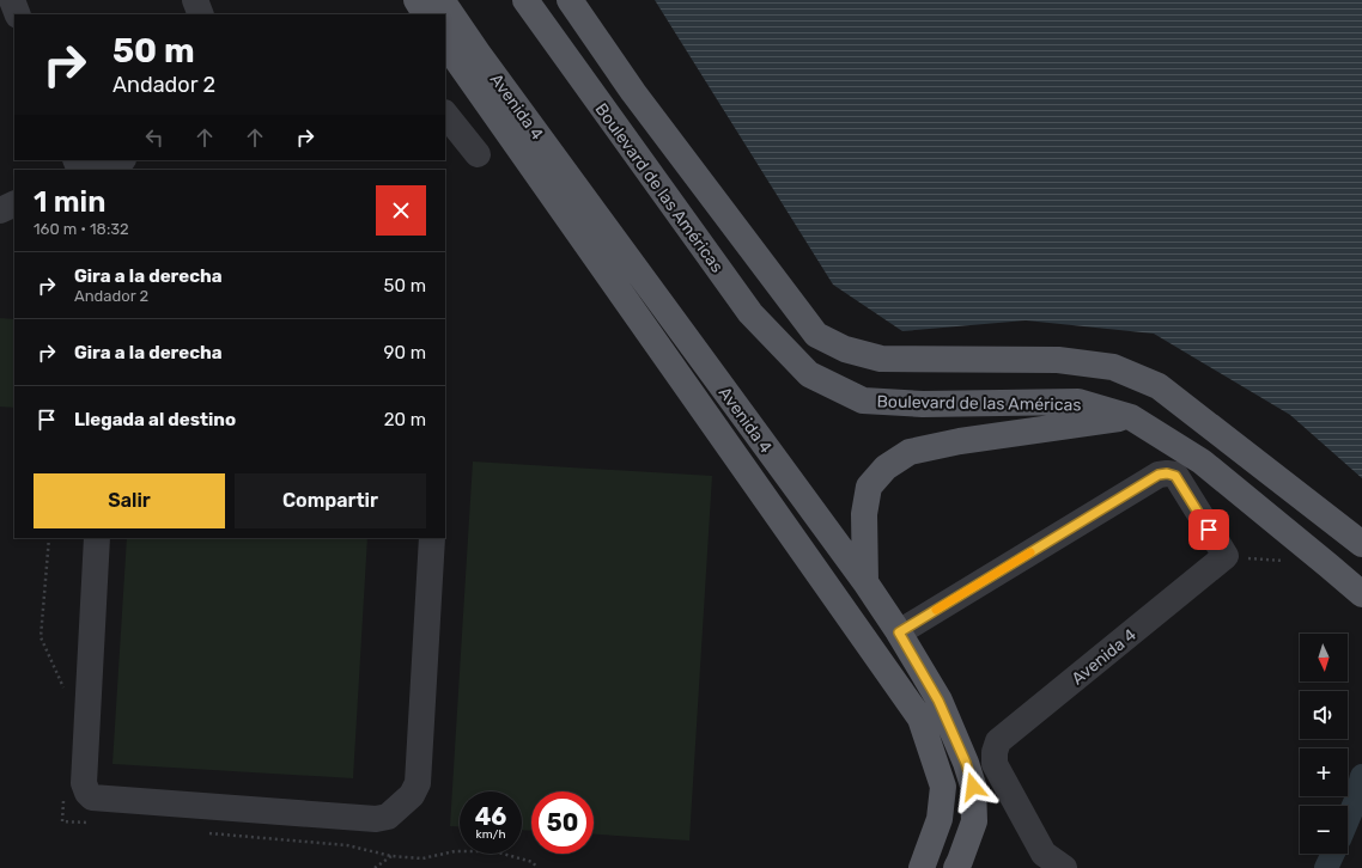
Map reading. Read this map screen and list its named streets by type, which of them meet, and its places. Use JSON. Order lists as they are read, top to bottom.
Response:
{
  "streets": {
    "main road": ["Avenida 4", "Boulevard de las Américas"]
  },
  "north": "bottom",
  "page": {
    "turn": ["50 m", "Andador 2"],
    "heading": ["1 min", "160 m · 18:32"],
    "list": [
      {
        "name": "Gira a la derecha",
        "note": "Andador 2",
        "value": "50 m"
      },
      {
        "name": "Gira a la derecha",
        "value": "90 m"
      },
      {
        "name": "Llegada al destino",
        "value": "20 m"
      }
    ],
    "buttons": ["Salir", "Compartir"],
    "map_buttons": ["+", "−"],
    "speed": "46 km/h",
    "limit": "50"
  }
}
